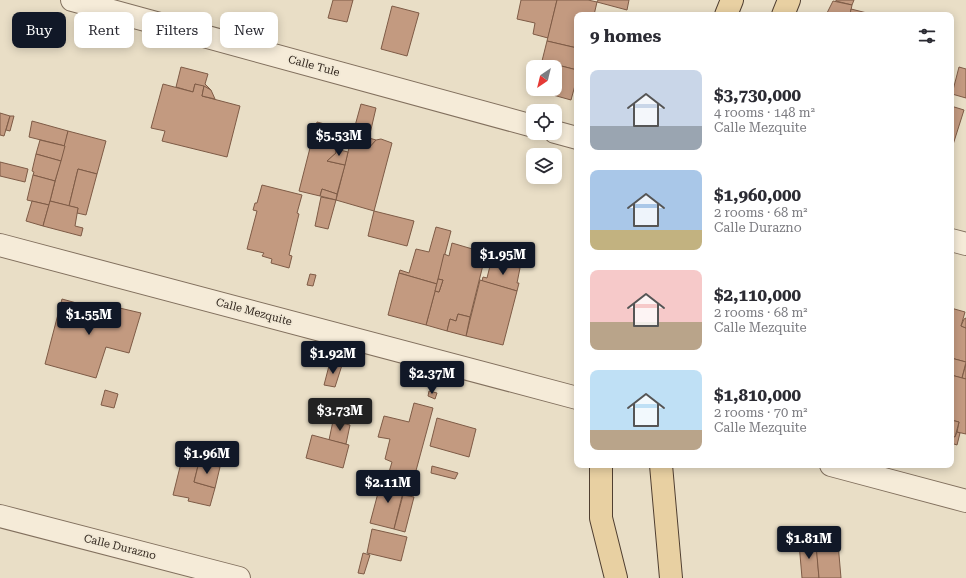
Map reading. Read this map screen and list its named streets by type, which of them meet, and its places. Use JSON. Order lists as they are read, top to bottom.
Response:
{
  "streets": {
    "street": ["Calle Tule", "Calle Mezquite", "Calle Durazno"]
  },
  "north": "bottom left",
  "page": {
    "chip": [
      "Buy",
      "Rent",
      "Filters",
      "New"
    ],
    "heading": "9 homes",
    "list": [
      {
        "name": "$3,730,000",
        "note": "4 rooms · 148 m² · Calle Mezquite"
      },
      {
        "name": "$1,960,000",
        "note": "2 rooms · 68 m² · Calle Durazno"
      },
      {
        "name": "$2,110,000",
        "note": "2 rooms · 68 m² · Calle Mezquite"
      },
      {
        "name": "$1,810,000",
        "note": "2 rooms · 70 m² · Calle Mezquite"
      }
    ],
    "price": [
      "$5.53M",
      "$1.95M",
      "$1.55M",
      "$1.92M",
      "$2.37M",
      "$3.73M",
      "$1.96M",
      "$2.11M",
      "$1.81M"
    ]
  }
}
